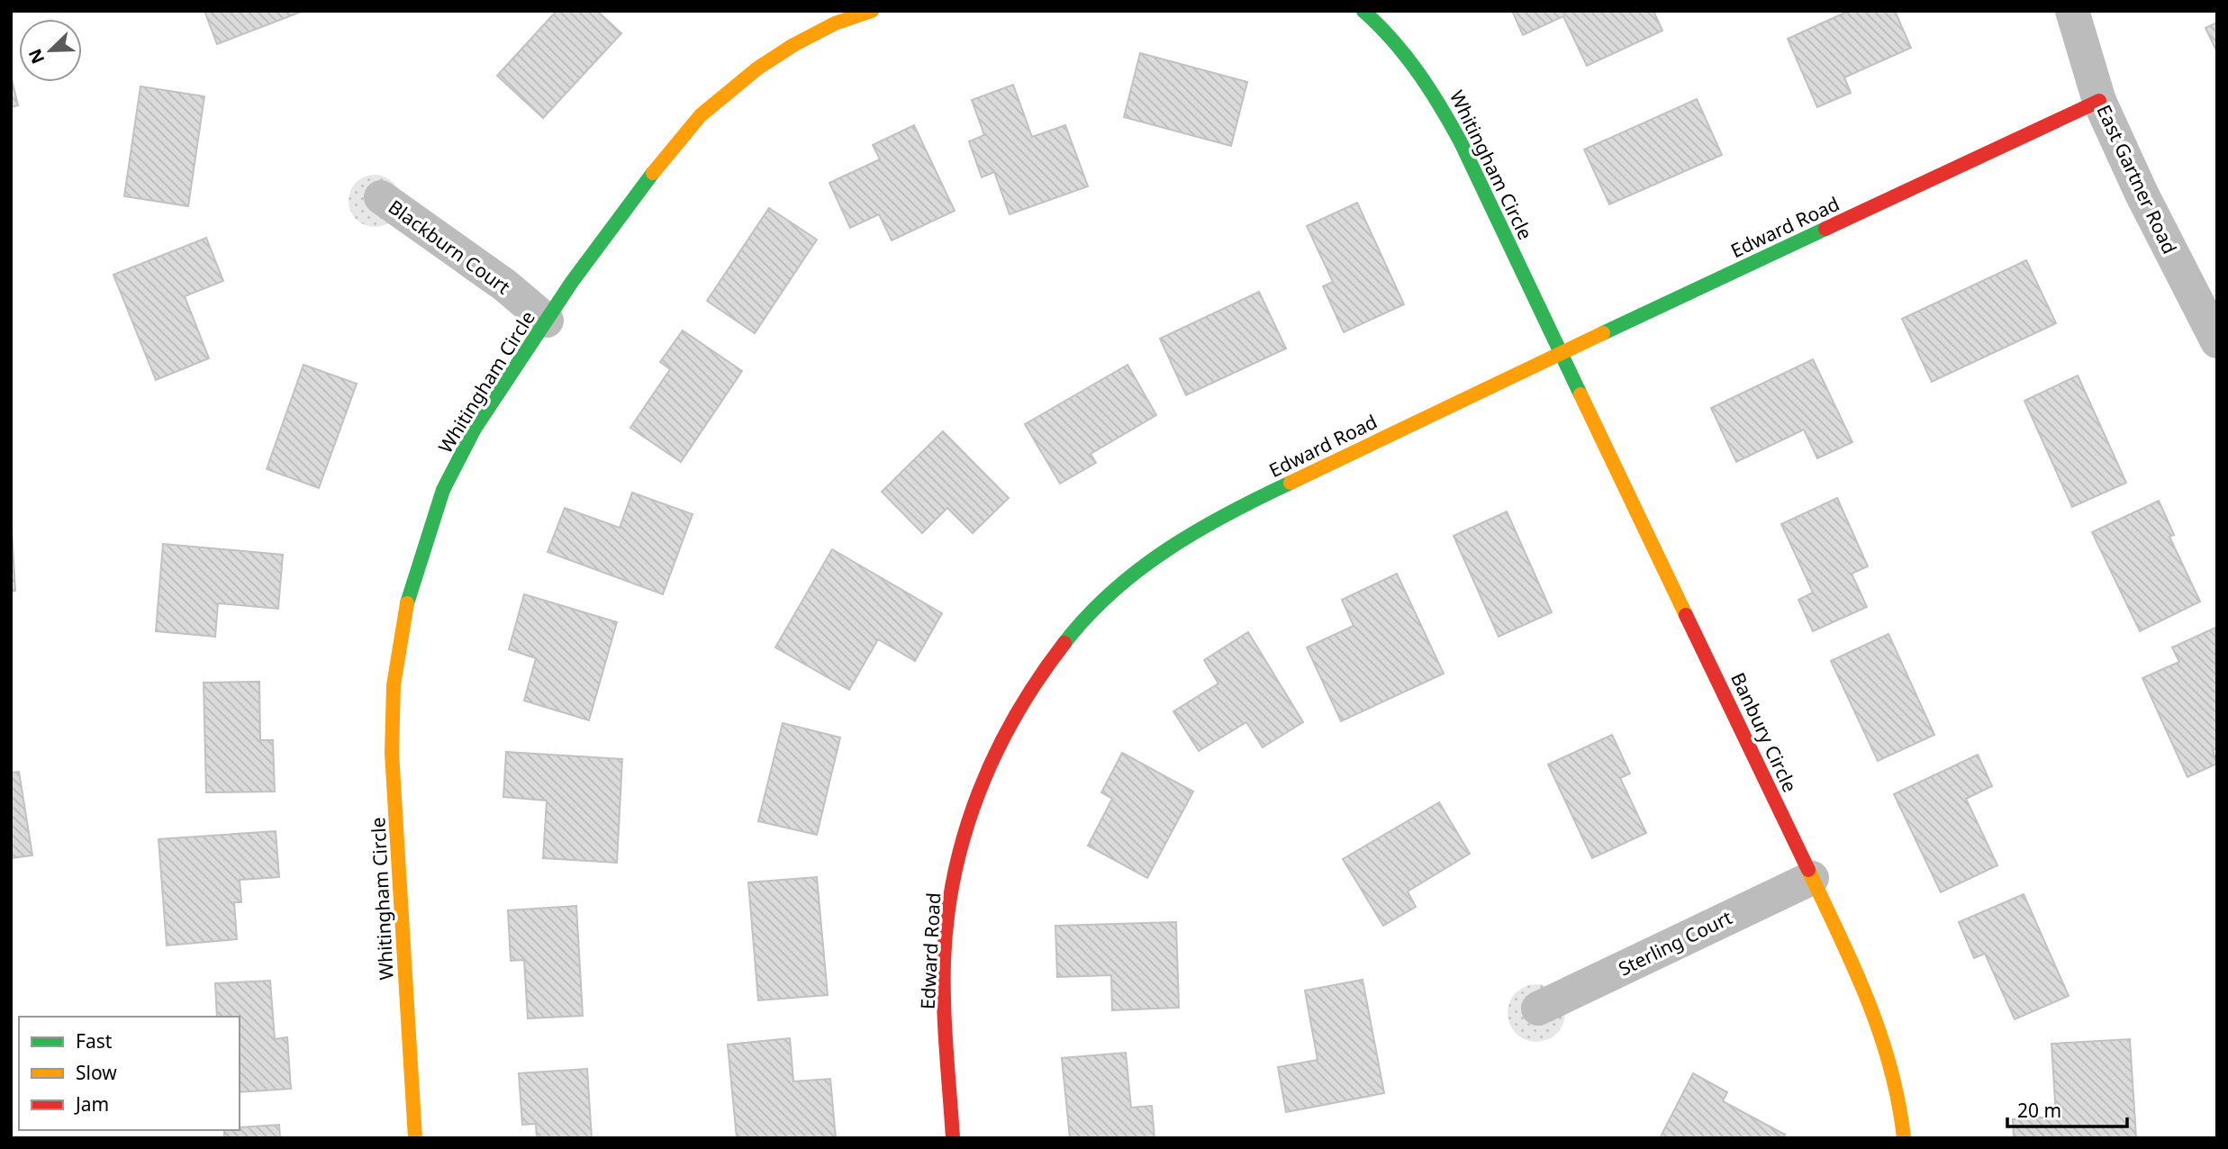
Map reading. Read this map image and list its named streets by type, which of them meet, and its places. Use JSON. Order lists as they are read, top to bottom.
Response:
{
  "streets": {
    "street": [
      "Whitingham Circle",
      "East Gartner Road",
      "Edward Road",
      "Blackburn Court",
      "Banbury Circle",
      "Sterling Court"
    ]
  },
  "crossings": [
    ["Whitingham Circle", "Edward Road"],
    ["Whitingham Circle", "Blackburn Court"],
    ["Whitingham Circle", "Banbury Circle"],
    ["East Gartner Road", "Edward Road"],
    ["Edward Road", "Banbury Circle"],
    ["Banbury Circle", "Sterling Court"]
  ],
  "legend": ["Fast", "Slow", "Jam"],
  "scale_bar": "20 m",
  "north": "bottom left"
}
